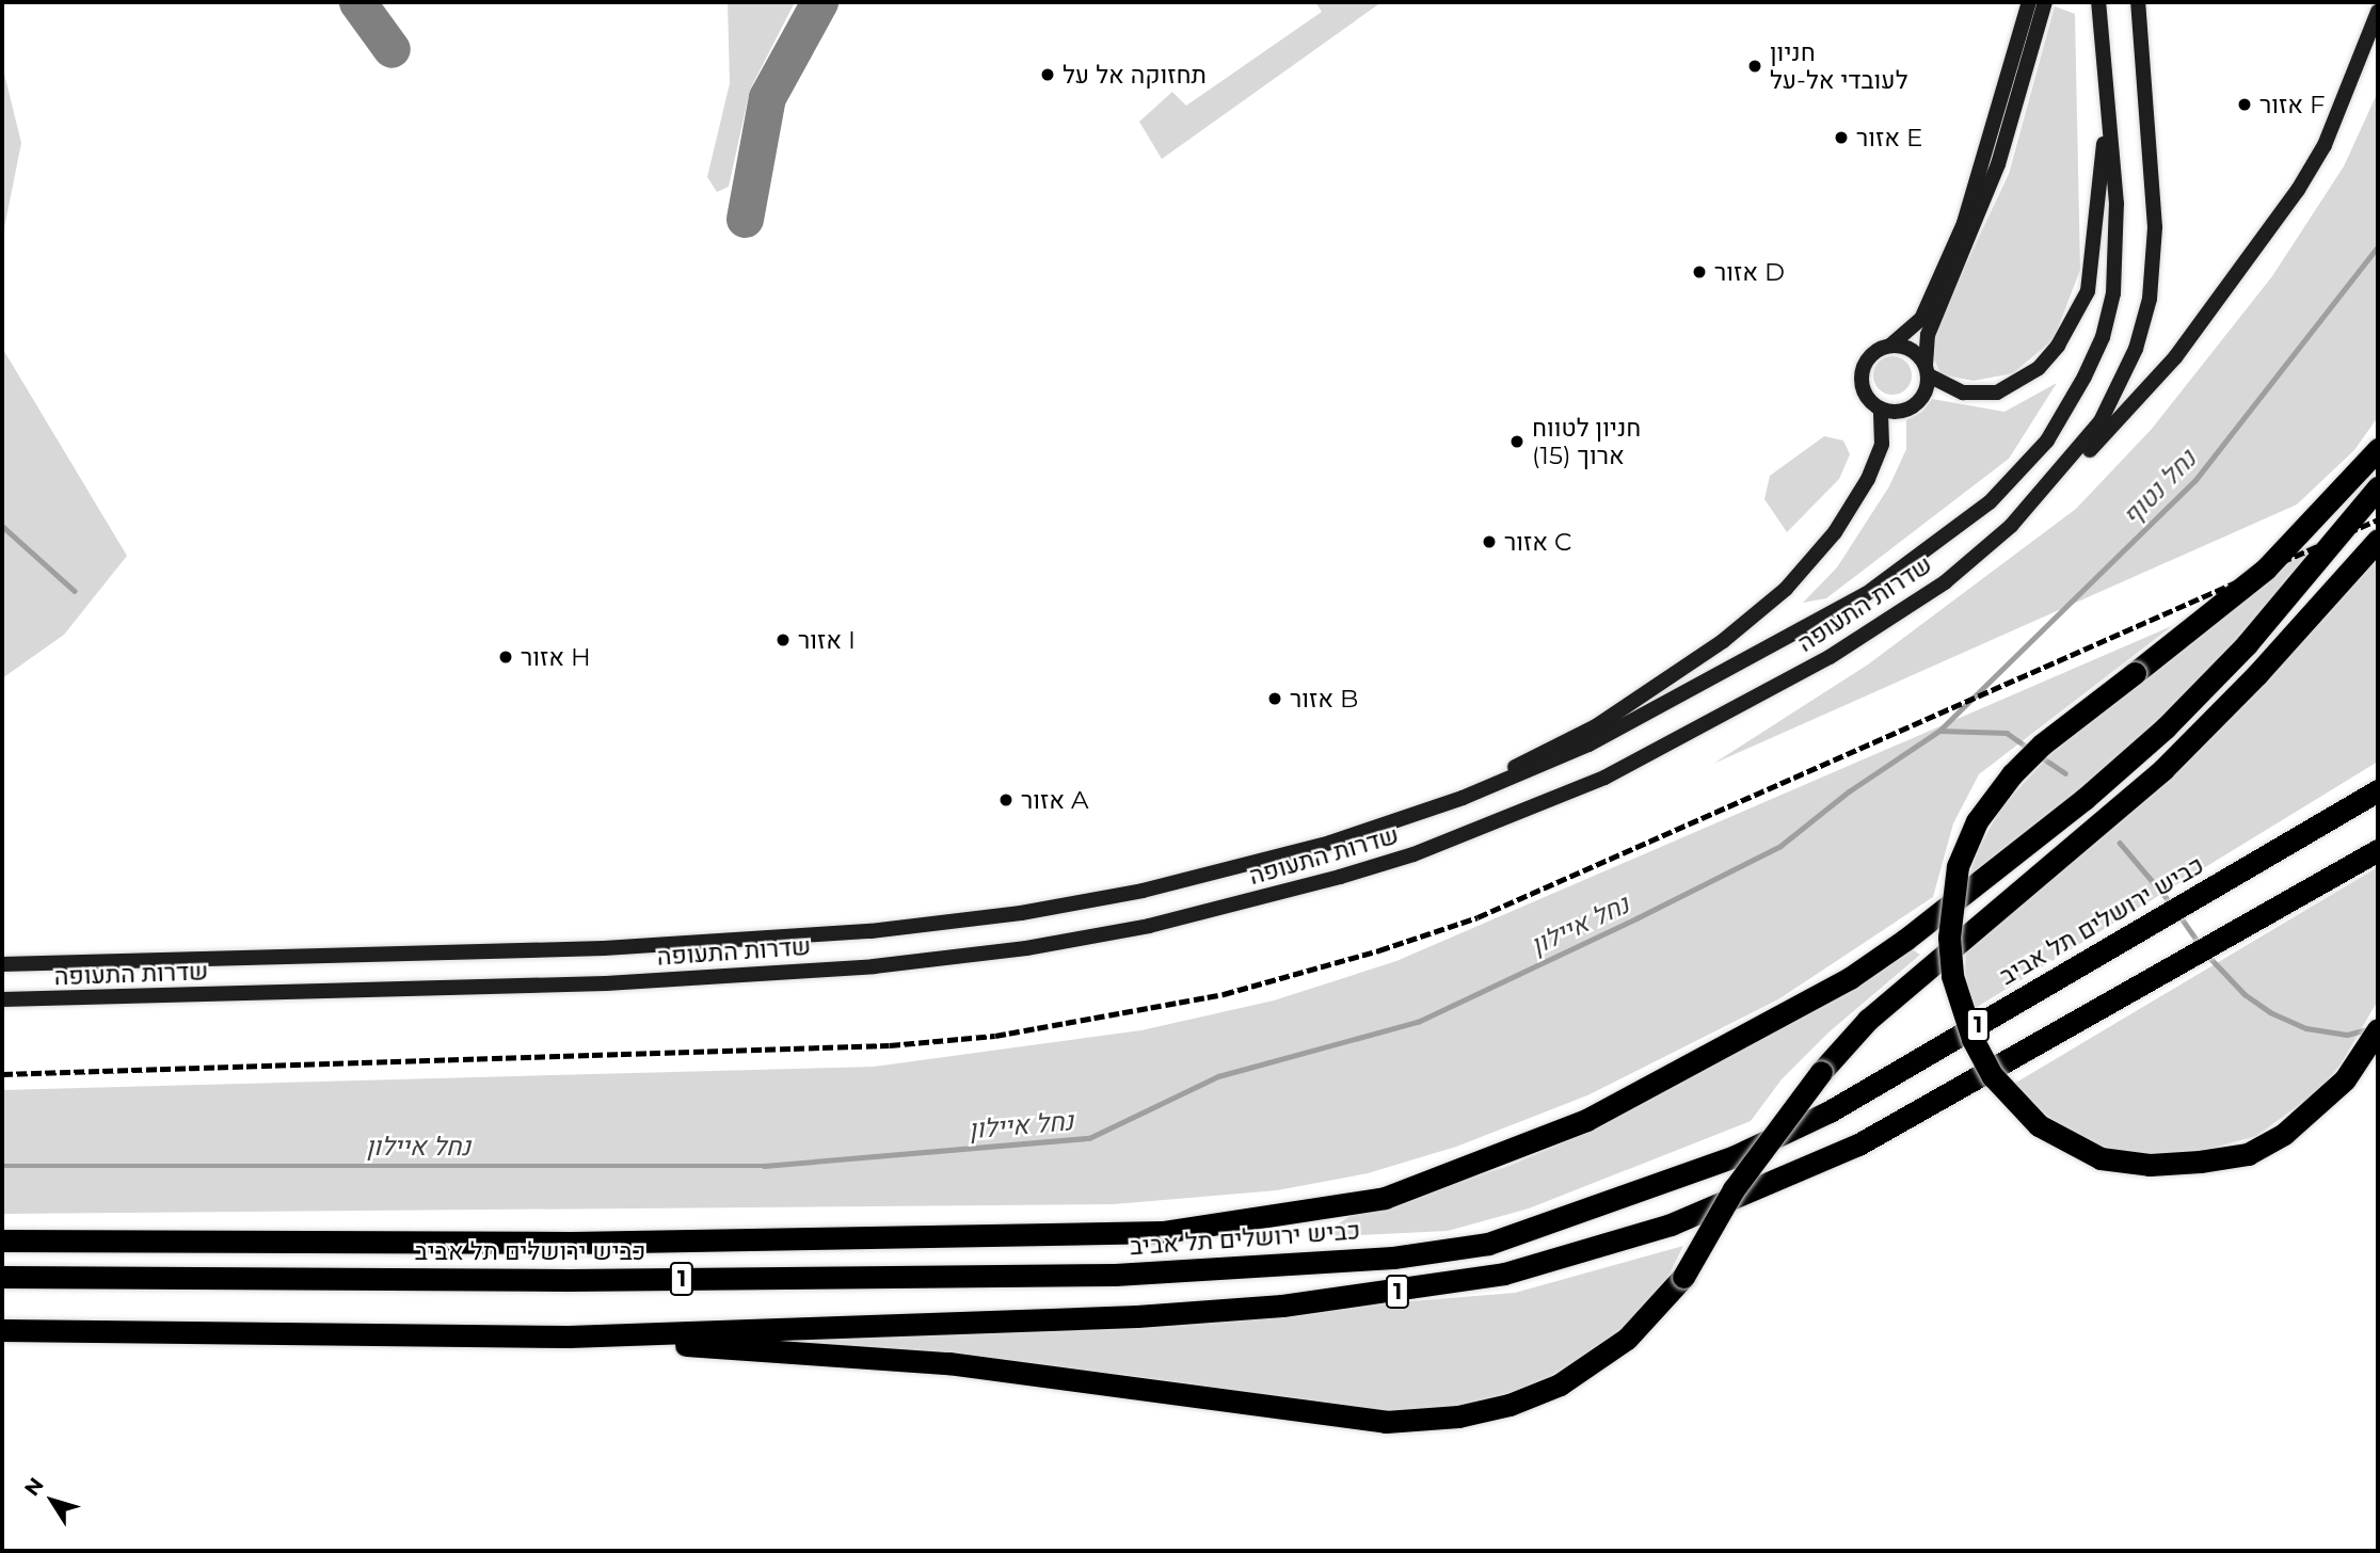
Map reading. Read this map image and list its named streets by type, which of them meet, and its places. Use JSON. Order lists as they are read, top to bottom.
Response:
{
  "streets": {
    "highway": ["כביש ירושלים תל אביב", "1"],
    "main road": ["שדרות התעופה"]
  },
  "water": ["נחל נטוף", "נחל איילון"],
  "places": [
    "חניון לעובדי אל-על",
    "תחזוקה אל על",
    "אזור F",
    "אזור E",
    "אזור D",
    "חניון לטווח ארוך (15)",
    "אזור C",
    "אזור I",
    "אזור H",
    "אזור B",
    "אזור A"
  ],
  "north": "top left"
}
